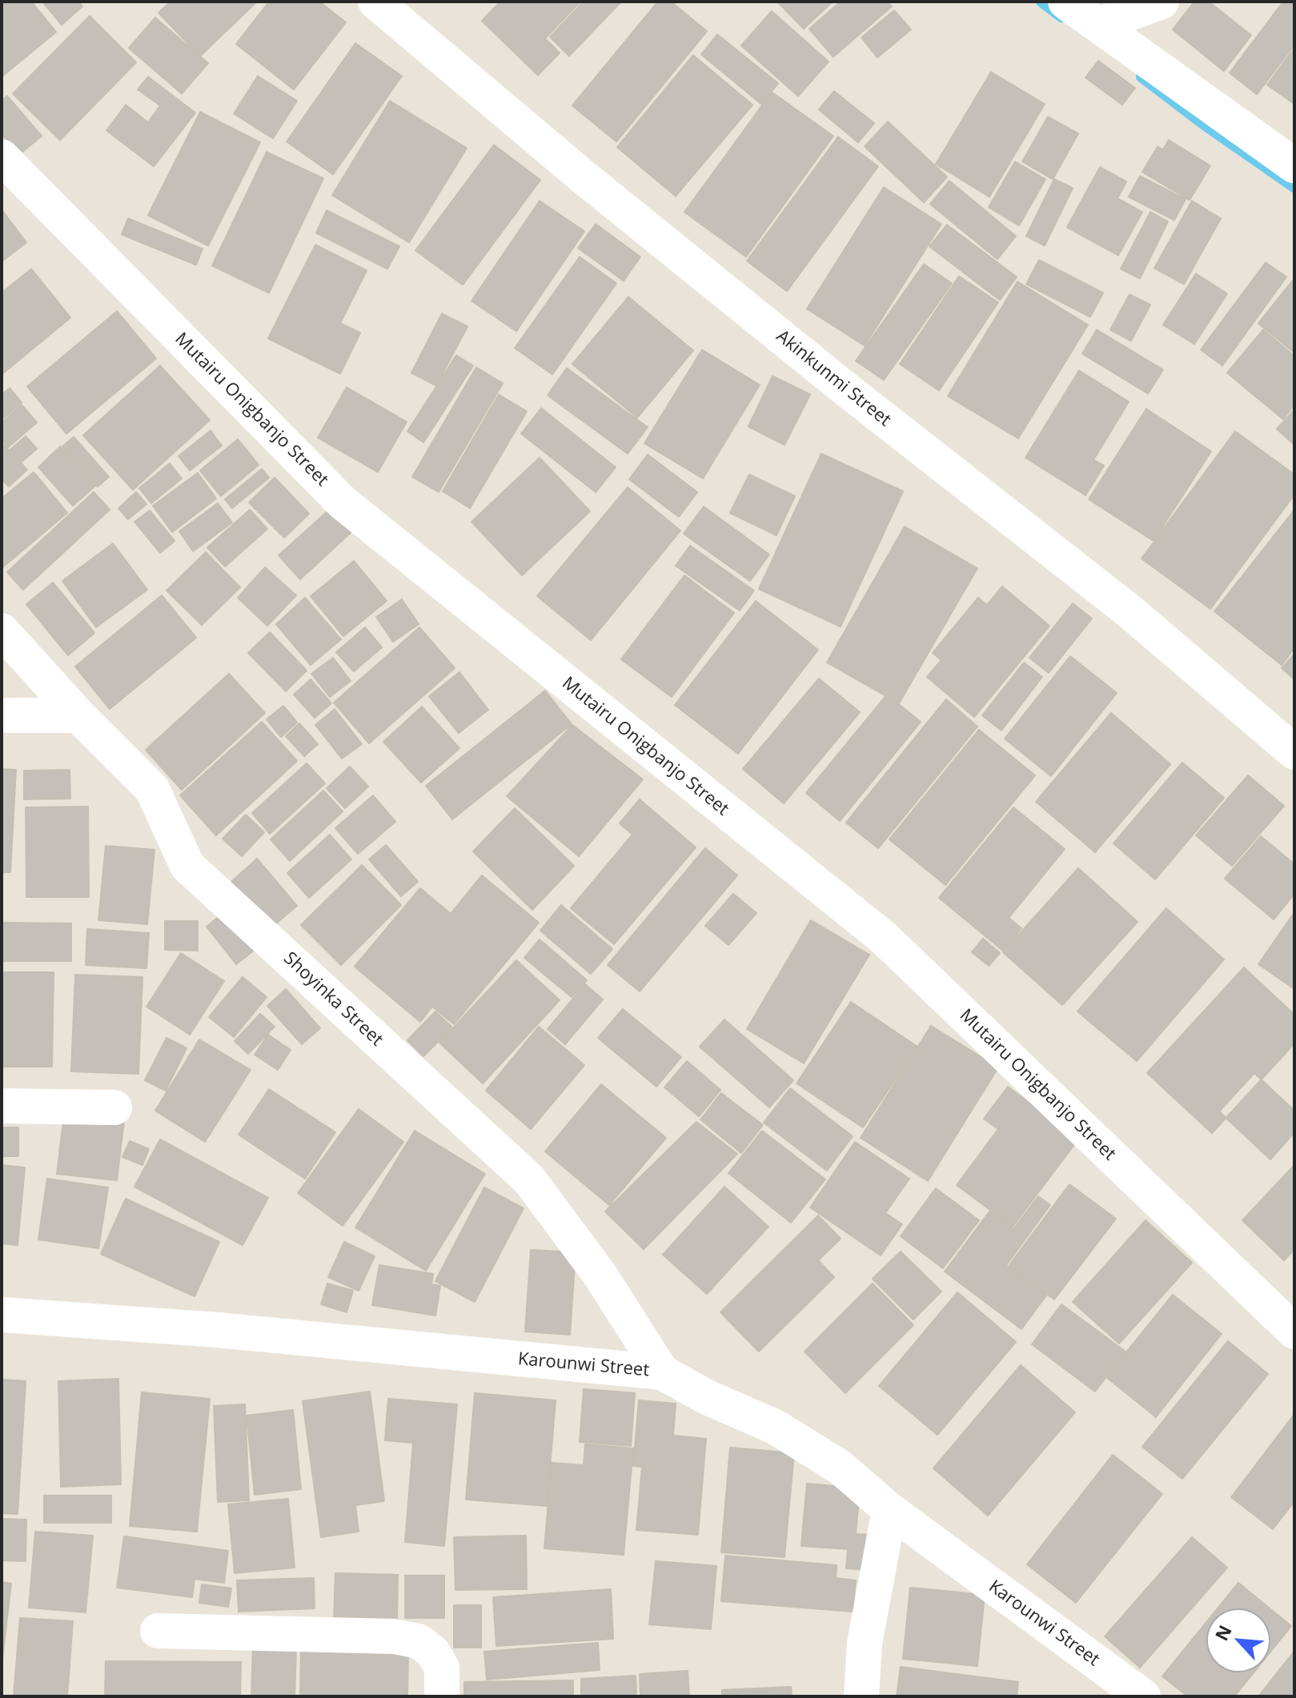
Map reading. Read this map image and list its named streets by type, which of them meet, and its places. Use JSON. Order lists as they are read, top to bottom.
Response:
{
  "streets": {
    "street": [
      "Akinkunmi Street",
      "Mutairu Onigbanjo Street",
      "Shoyinka Street",
      "Karounwi Street"
    ]
  },
  "crossings": [
    ["Shoyinka Street", "Karounwi Street"]
  ],
  "north": "top left"
}
